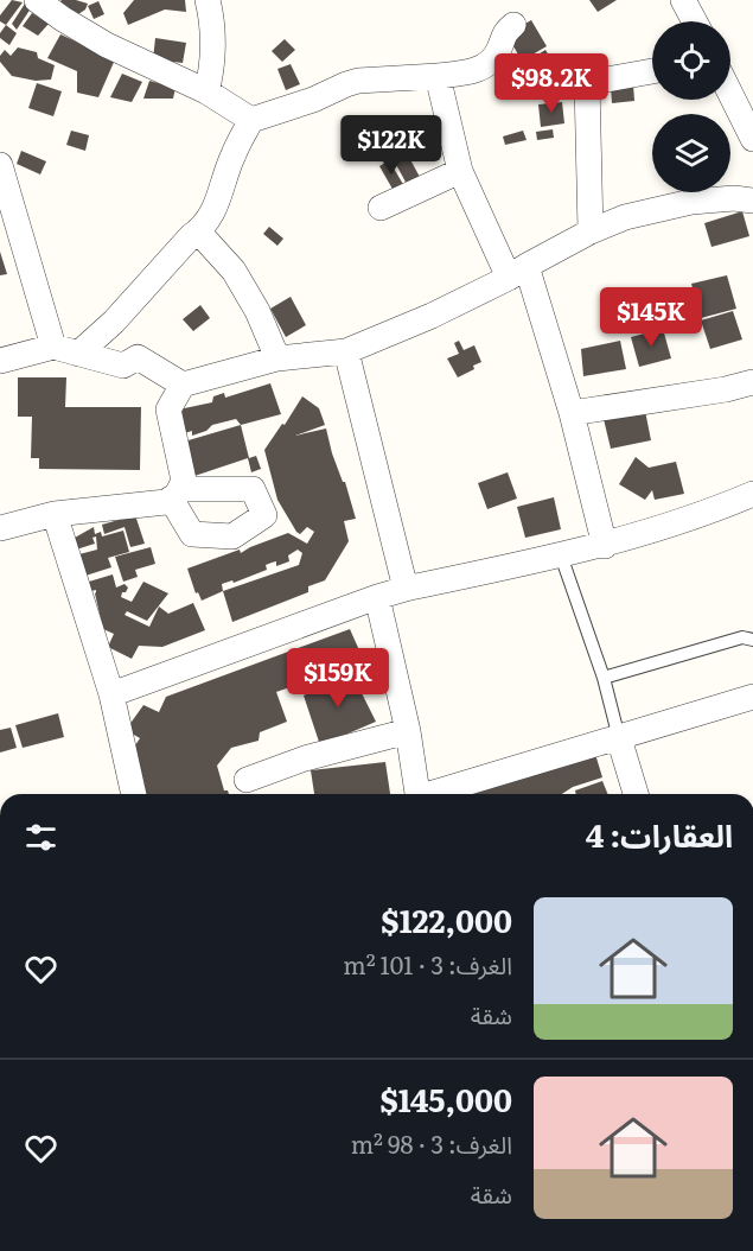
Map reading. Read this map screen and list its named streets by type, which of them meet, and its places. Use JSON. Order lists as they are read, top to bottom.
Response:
{
  "page": {
    "price": [
      "$98.2K",
      "$122K",
      "$145K",
      "$159K"
    ],
    "heading": "العقارات: 4",
    "list": [
      {
        "name": "$122,000",
        "note": "الغرف: 3 · 101 m² · شقة"
      },
      {
        "name": "$145,000",
        "note": "الغرف: 3 · 98 m² · شقة"
      }
    ]
  }
}
